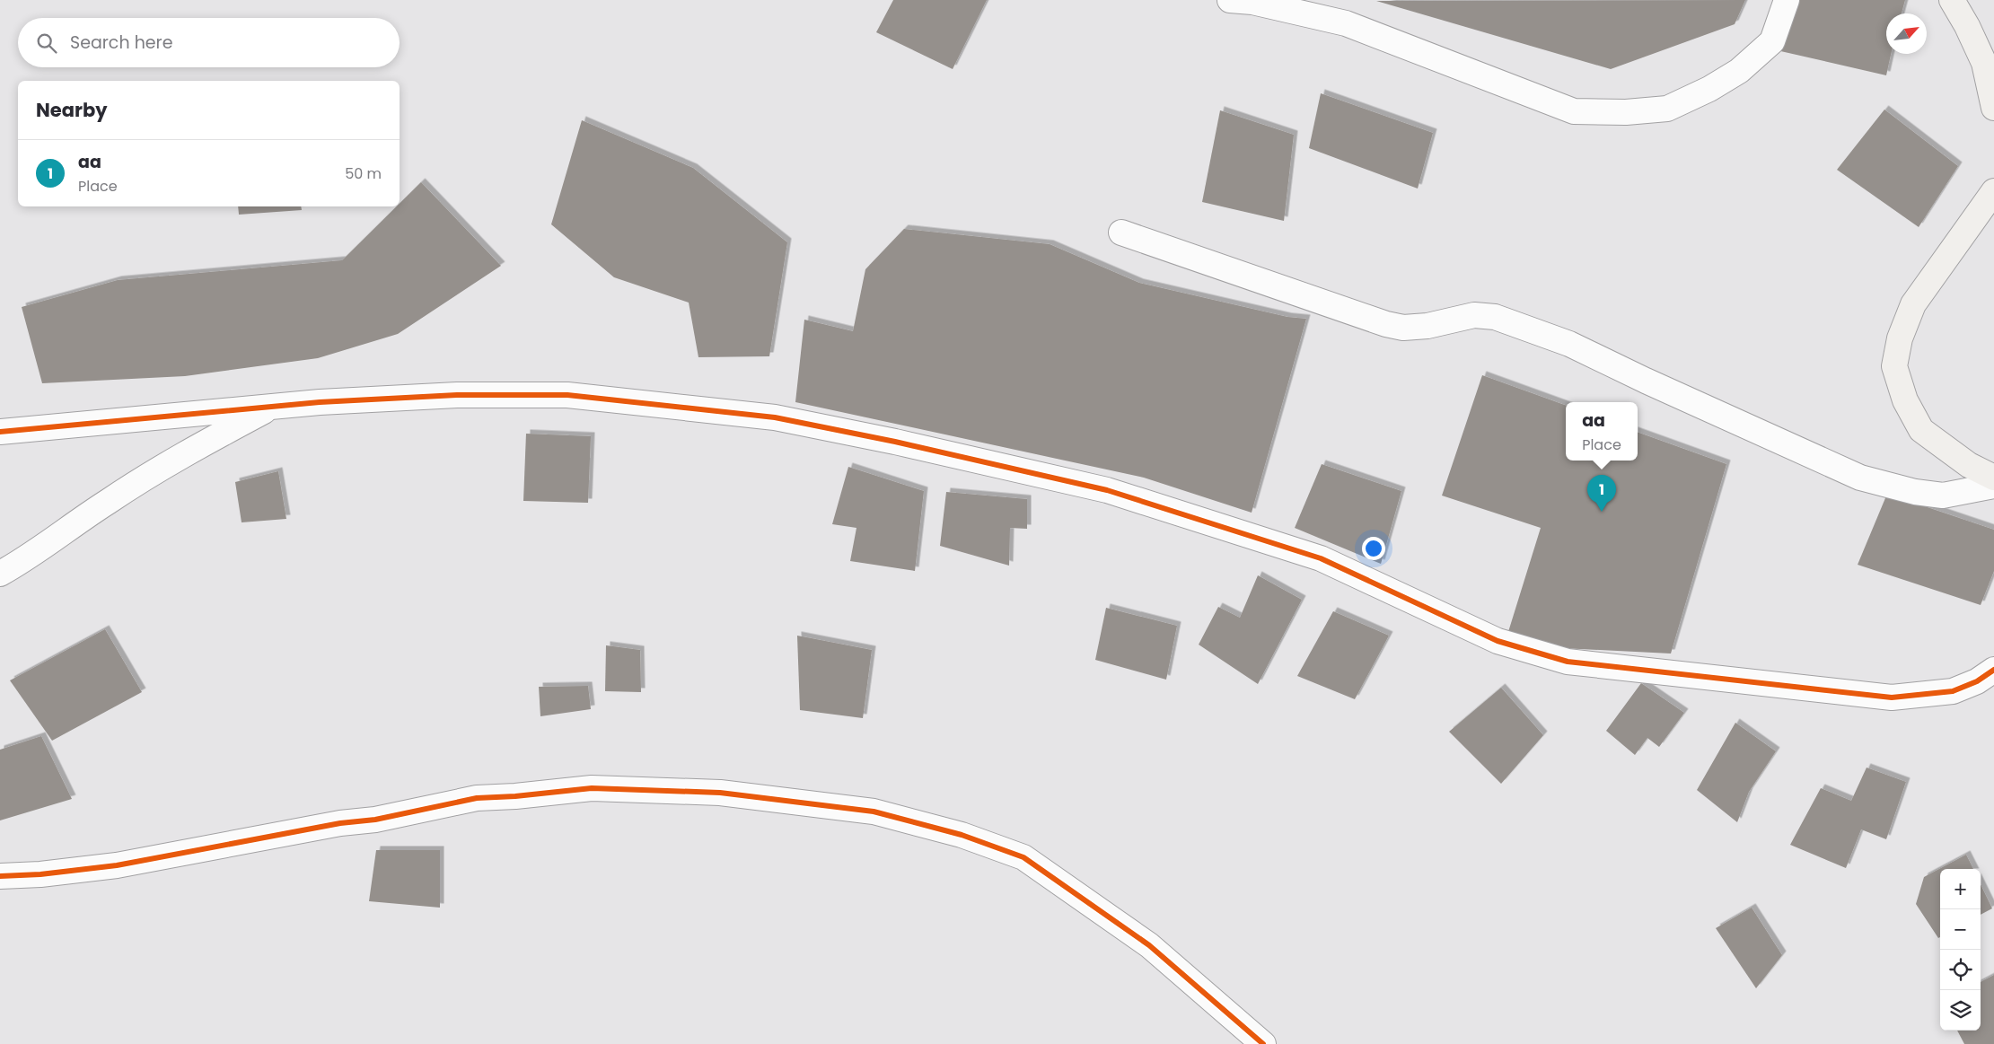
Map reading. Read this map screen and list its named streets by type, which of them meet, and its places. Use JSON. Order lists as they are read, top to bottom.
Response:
{
  "north": "top right",
  "page": {
    "search": "Search here",
    "heading": "Nearby",
    "list": [
      {
        "mark": "1",
        "name": "aa",
        "note": "Place",
        "value": "50 m"
      }
    ],
    "popup": ["aa", "Place"],
    "pins": "1",
    "map_buttons": ["+", "−"]
  }
}
